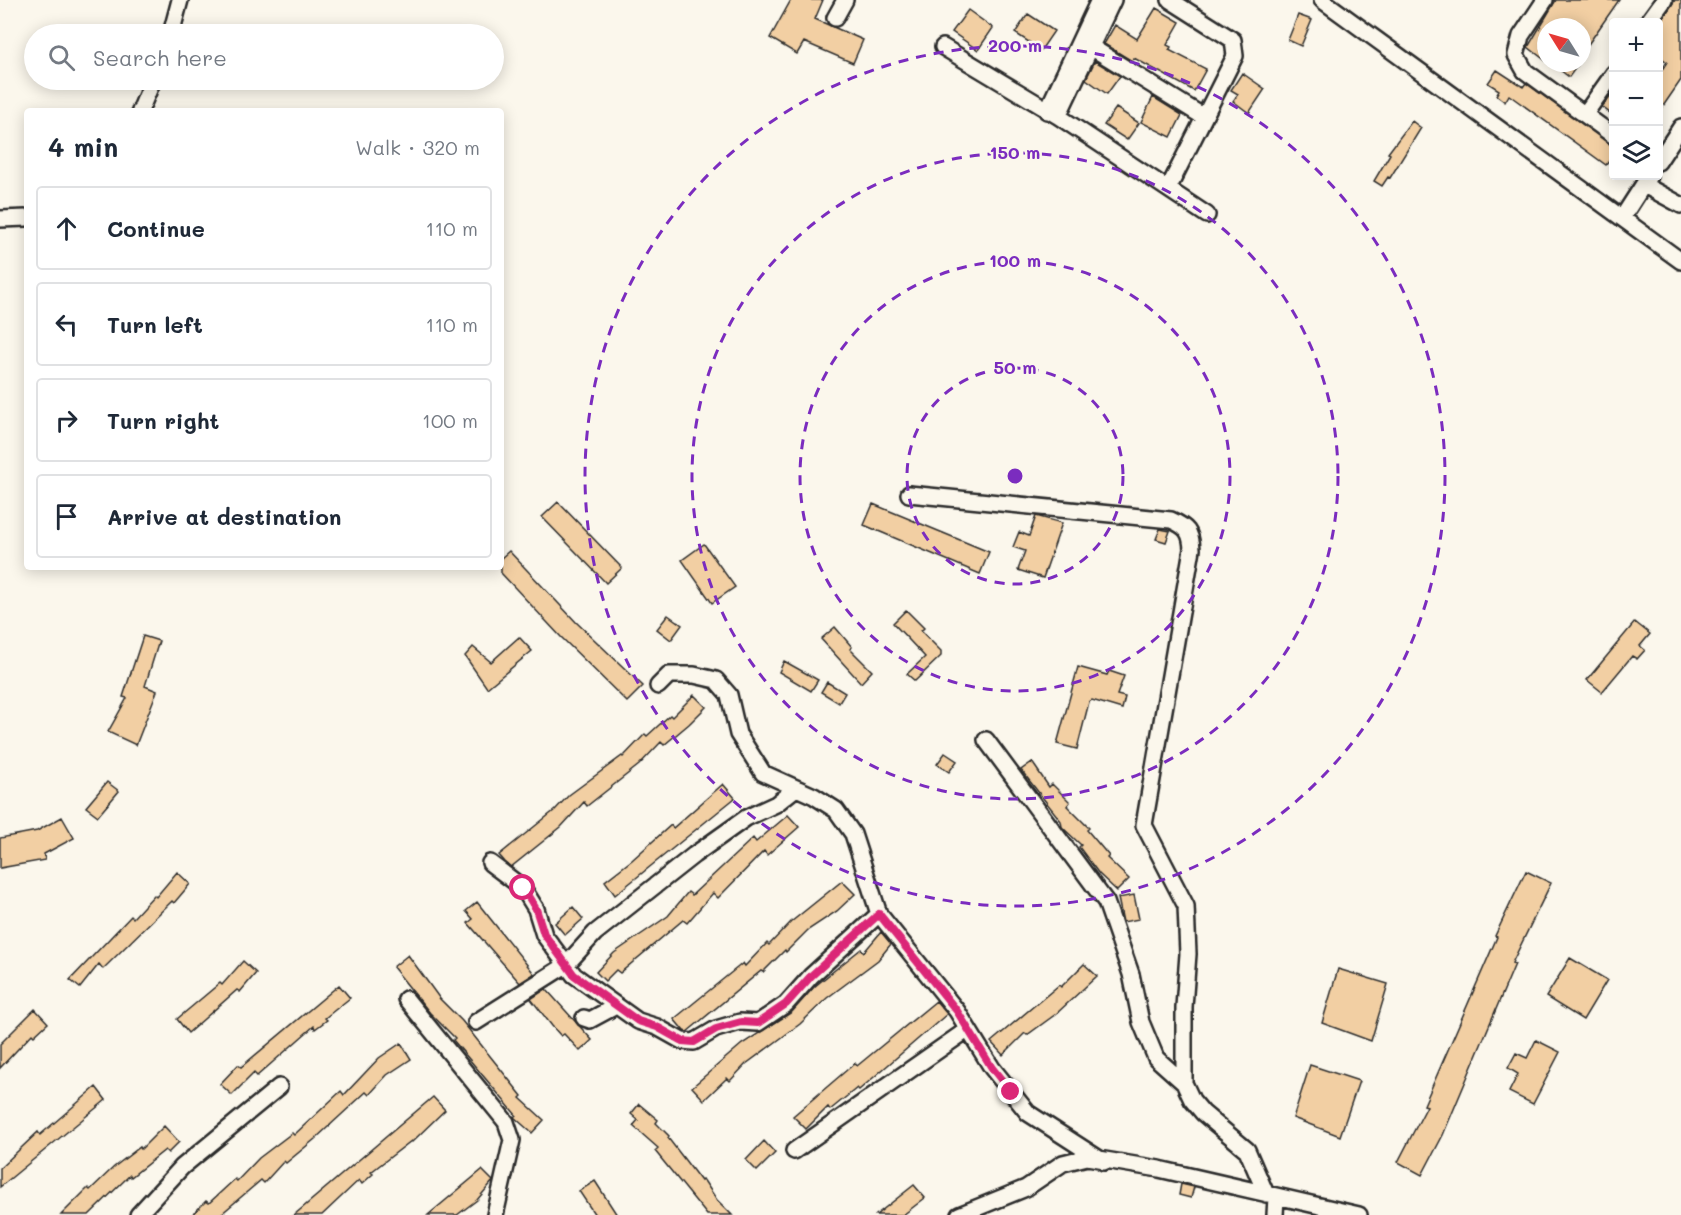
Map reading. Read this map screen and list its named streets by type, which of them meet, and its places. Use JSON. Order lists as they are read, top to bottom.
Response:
{
  "north": "top left",
  "page": {
    "map_buttons": ["+", "−"],
    "search": "Search here",
    "heading": ["4 min", "Walk · 320 m"],
    "list": [
      ["Continue", "110 m"],
      ["Turn left", "110 m"],
      ["Turn right", "100 m"],
      "Arrive at destination"
    ]
  },
  "rings": [
    "200 m",
    "150 m",
    "100 m",
    "50 m"
  ]
}
